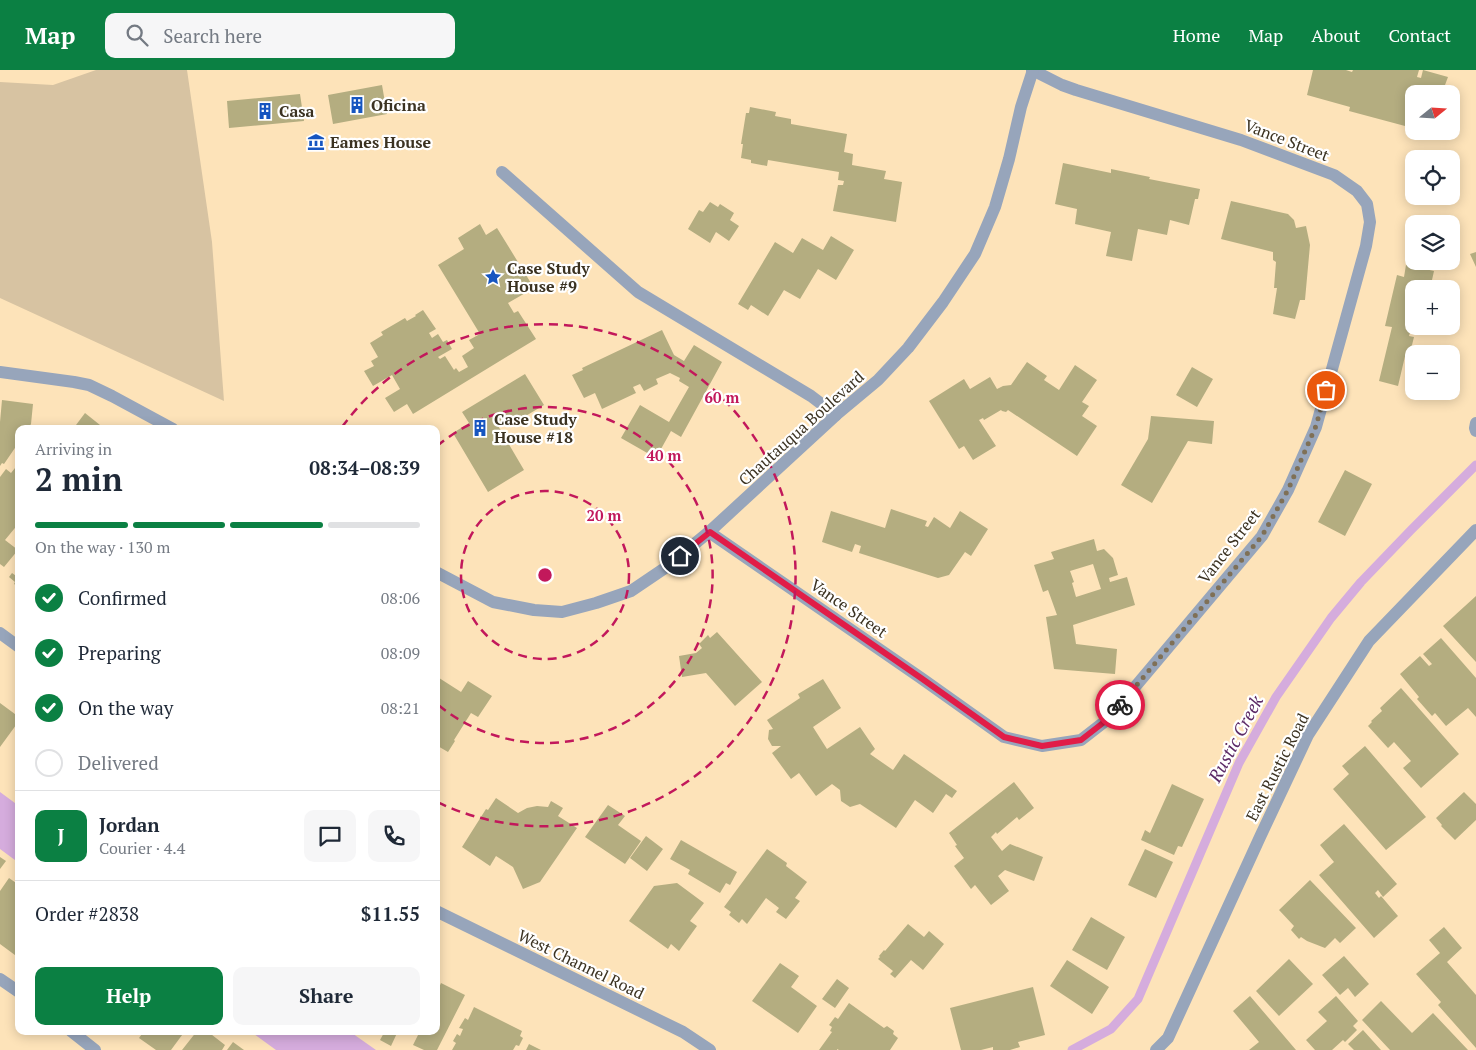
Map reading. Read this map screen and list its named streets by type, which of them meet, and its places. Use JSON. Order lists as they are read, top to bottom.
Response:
{
  "streets": {
    "street": [
      "Vance Street",
      "Chautauqua Boulevard",
      "East Rustic Road",
      "West Channel Road"
    ]
  },
  "crossings": [
    ["Vance Street", "Chautauqua Boulevard"]
  ],
  "water": ["Rustic Creek"],
  "places": {
    "building": ["Oficina", "Casa", "Case Study House #18"],
    "museum": ["Eames House"],
    "place": ["Case Study House #9"]
  },
  "north": "right",
  "page": {
    "header": "Map",
    "search": "Search here",
    "nav": [
      "Home",
      "Map",
      "About",
      "Contact"
    ],
    "map_buttons": ["+", "−"],
    "heading": ["2 min", "Arriving in", "08:34–08:39"],
    "panel": [
      "Jordan",
      "Courier · 4.4",
      "Order #2838",
      "$11.55"
    ],
    "bar": "On the way · 130 m",
    "list": [
      ["Confirmed", "08:06"],
      ["Preparing", "08:09"],
      ["On the way", "08:21"],
      "Delivered"
    ],
    "round": "J",
    "buttons": ["Help", "Share"]
  },
  "rings": ["60 m", "40 m", "20 m"]
}
